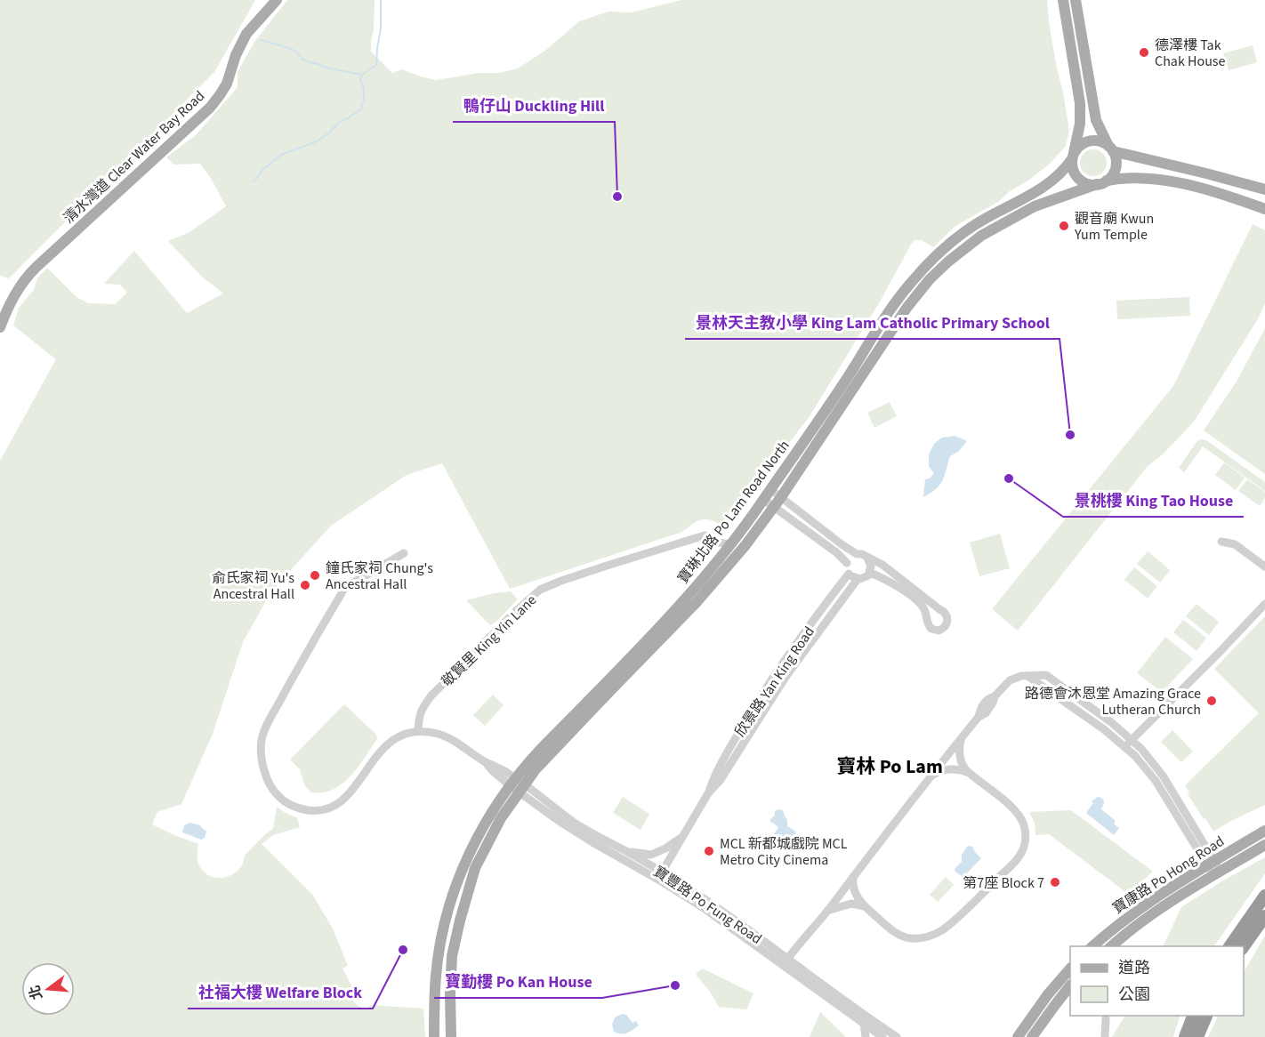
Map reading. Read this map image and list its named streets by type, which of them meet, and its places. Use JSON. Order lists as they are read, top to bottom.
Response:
{
  "streets": {
    "main road": ["清水灣道 Clear Water Bay Road", "寶琳北路 Po Lam Road North", "寶康路 Po Hong Road"],
    "street": ["敬賢里 King Yin Lane", "欣景路 Yan King Road", "寶豐路 Po Fung Road"]
  },
  "crossings": [
    ["寶琳北路 Po Lam Road North", "敬賢里 King Yin Lane"],
    ["寶琳北路 Po Lam Road North", "寶豐路 Po Fung Road"],
    ["欣景路 Yan King Road", "寶豐路 Po Fung Road"]
  ],
  "districts": ["寶林 Po Lam"],
  "places": [
    "德澤樓 Tak Chak House",
    "鴨仔山 Duckling Hill",
    "觀音廟 Kwun Yum Temple",
    "景林天主教小學 King Lam Catholic Primary School",
    "景桃樓 King Tao House",
    "鐘氏家祠 Chung's Ancestral Hall",
    "俞氏家祠 Yu's Ancestral Hall",
    "路德會沐恩堂 Amazing Grace Lutheran Church",
    "MCL 新都城戲院 MCL Metro City Cinema",
    "第7座 Block 7",
    "社福大樓 Welfare Block",
    "寶勤樓 Po Kan House"
  ],
  "legend": ["道路", "公園"],
  "north": "left"
}
